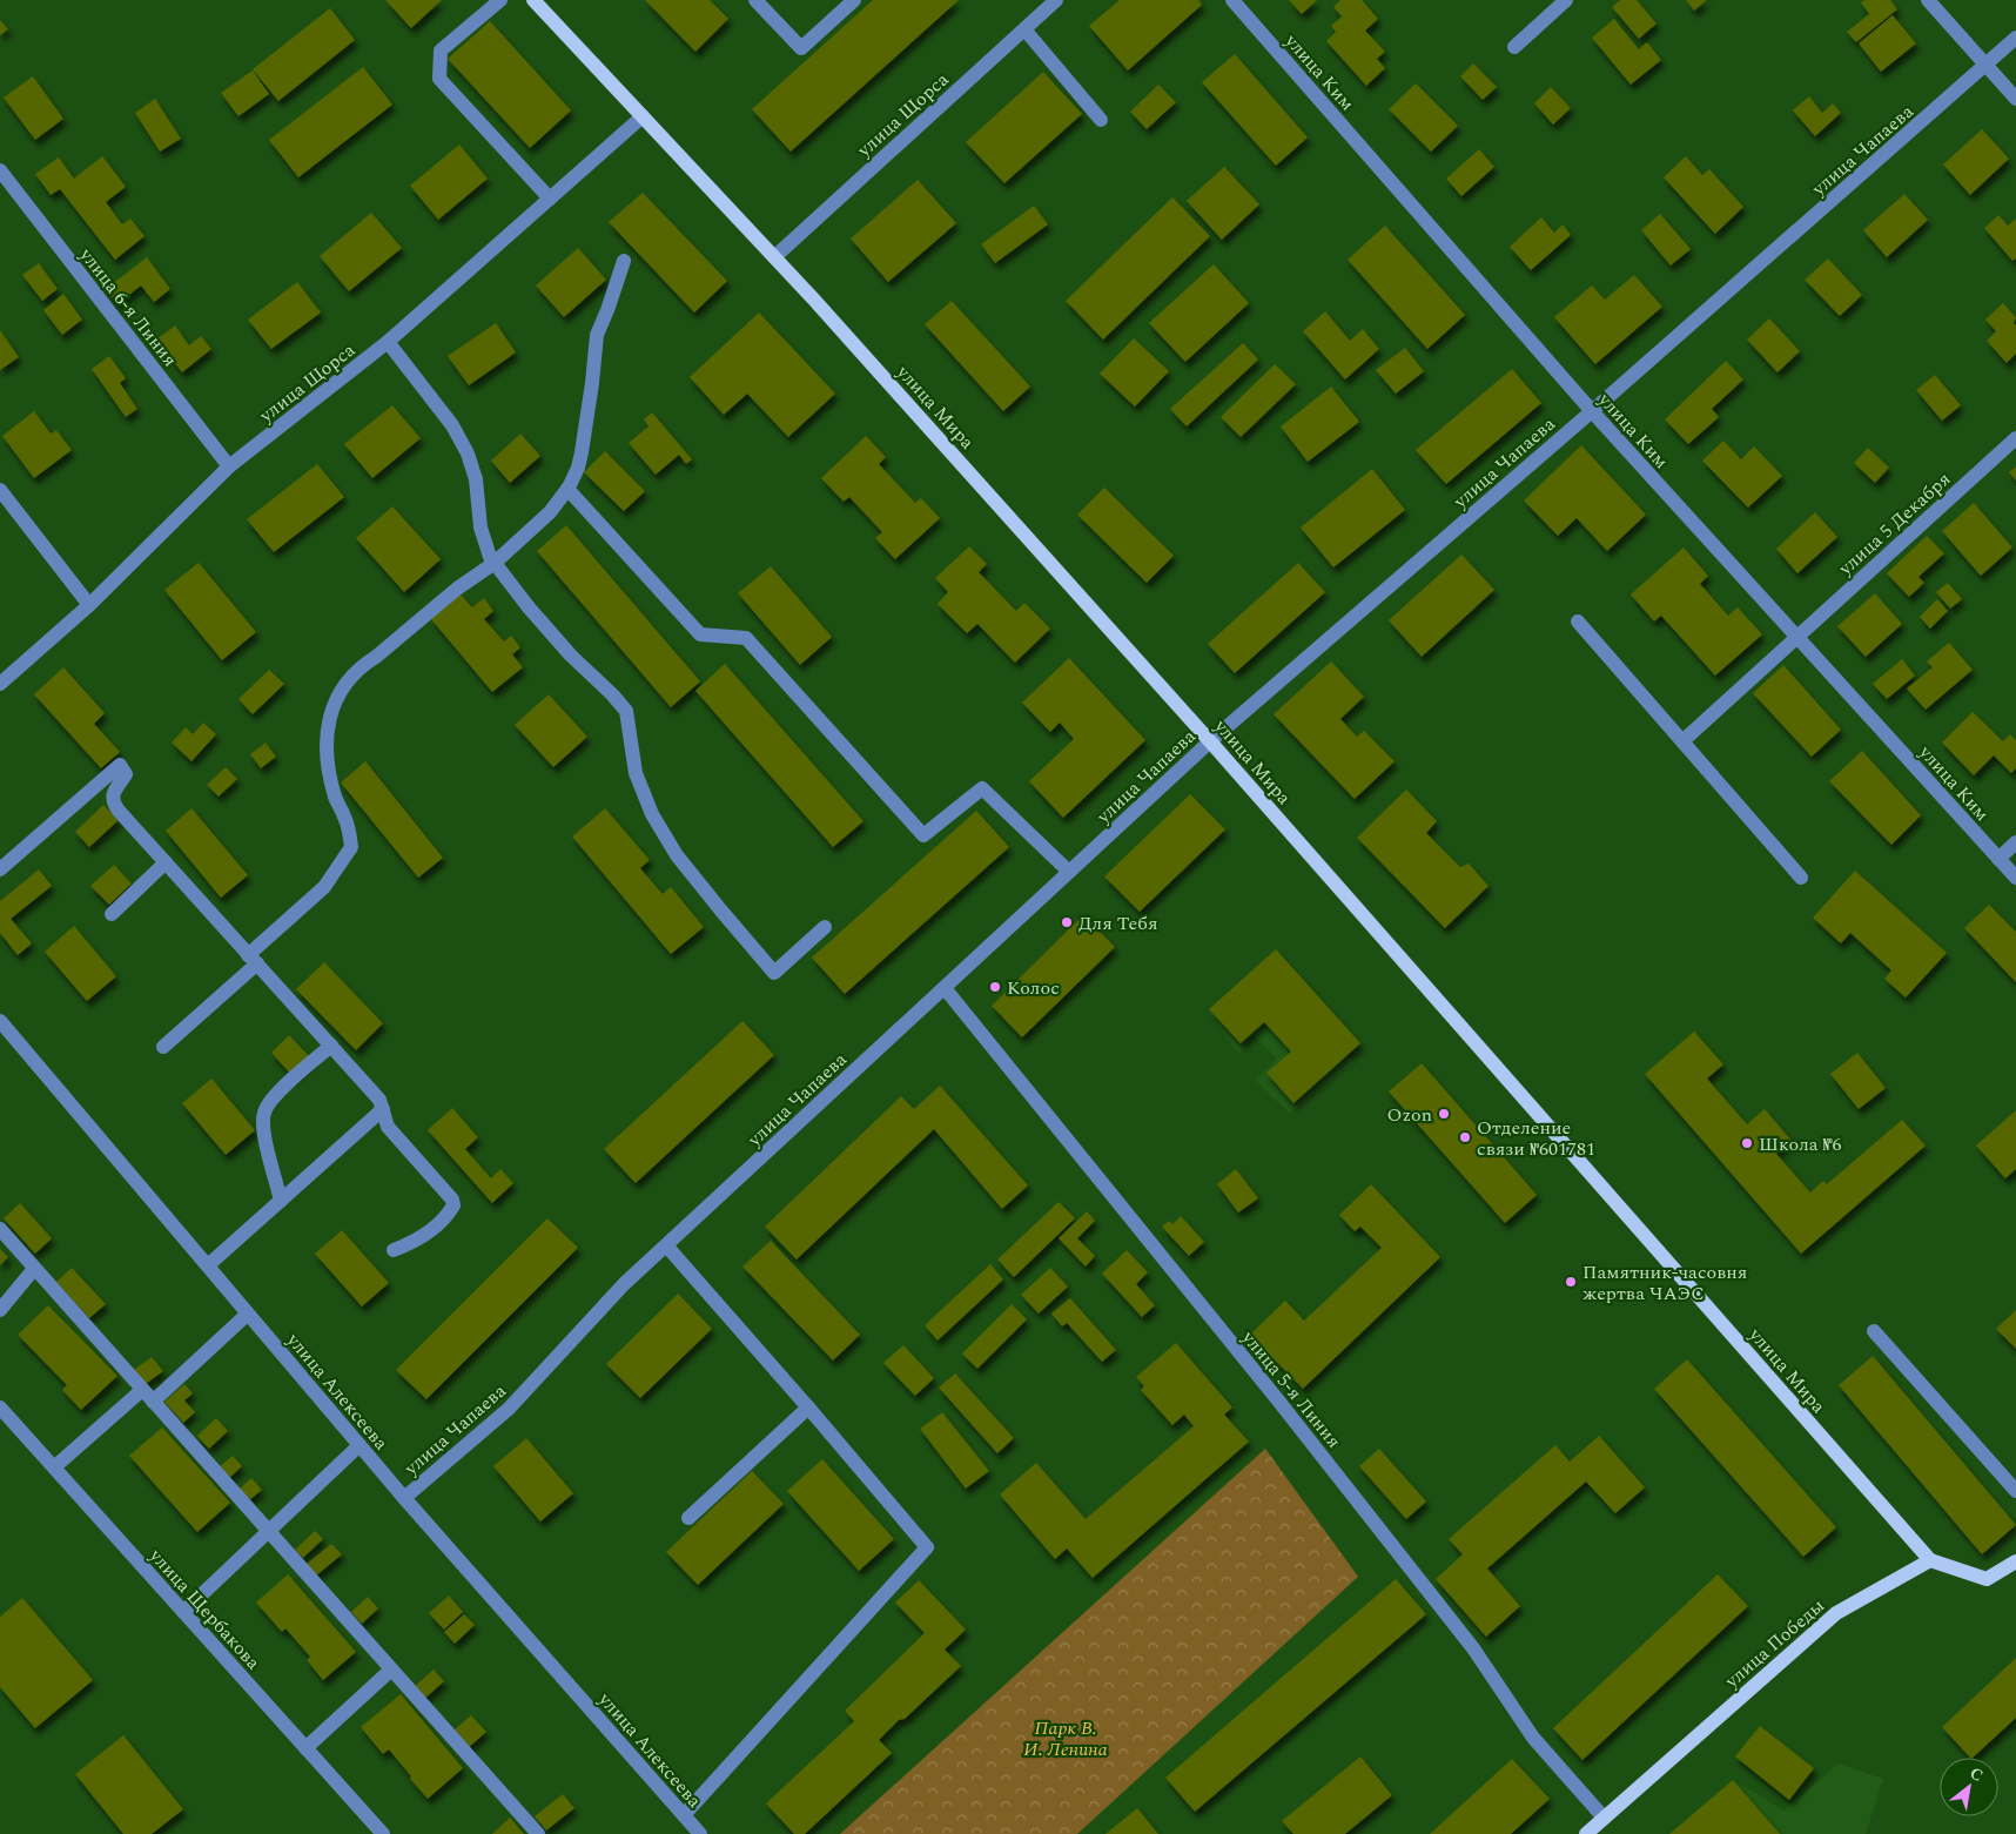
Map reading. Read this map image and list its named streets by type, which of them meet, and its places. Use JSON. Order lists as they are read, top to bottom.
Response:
{
  "streets": {
    "main road": ["улица Мира", "улица Победы"],
    "street": [
      "улица Ким",
      "улица Щорса",
      "улица Чапаева",
      "улица 6-я Линия",
      "улица 5 Декабря",
      "улица 5-я Линия",
      "улица Алексеева",
      "улица Щербакова"
    ]
  },
  "crossings": [
    ["улица Ким", "улица Чапаева"],
    ["улица Ким", "улица 5 Декабря"],
    ["улица Щорса", "улица 6-я Линия"],
    ["улица Щорса", "улица Мира"],
    ["улица Чапаева", "улица Мира"],
    ["улица Чапаева", "улица 5-я Линия"],
    ["улица Чапаева", "улица Алексеева"],
    ["улица Мира", "улица Победы"],
    ["улица 5-я Линия", "улица Победы"]
  ],
  "parks": ["Парк В. И. Ленина"],
  "places": [
    "Для Тебя",
    "Колос",
    "Ozon",
    "Отделение связи №601781",
    "Школа №6",
    "Памятник-часовня жертва ЧАЭС"
  ],
  "north": "top right"
}
